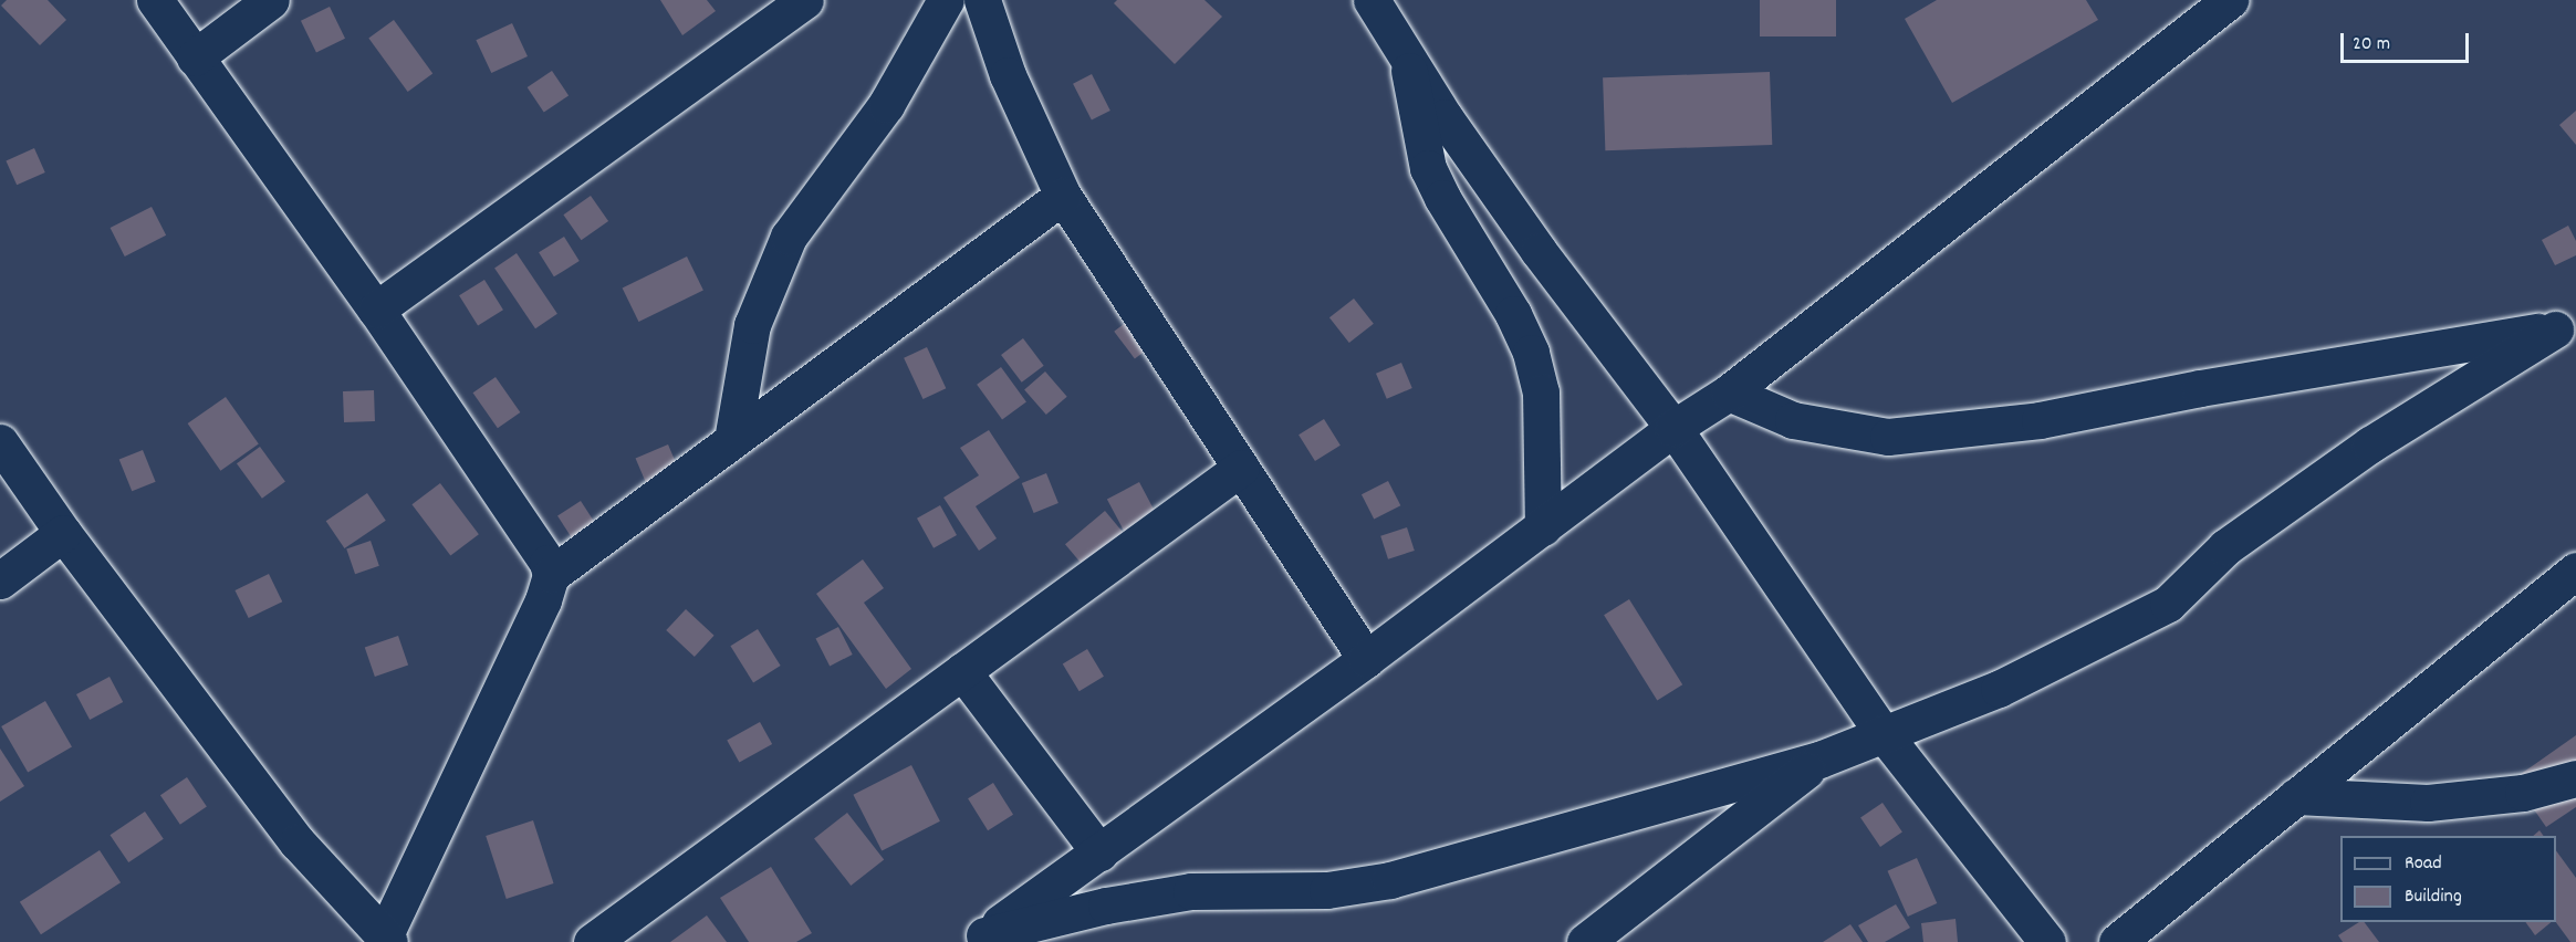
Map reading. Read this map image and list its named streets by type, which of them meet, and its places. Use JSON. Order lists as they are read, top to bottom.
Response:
{
  "legend": ["Road", "Building"],
  "scale_bar": "20 m"
}
